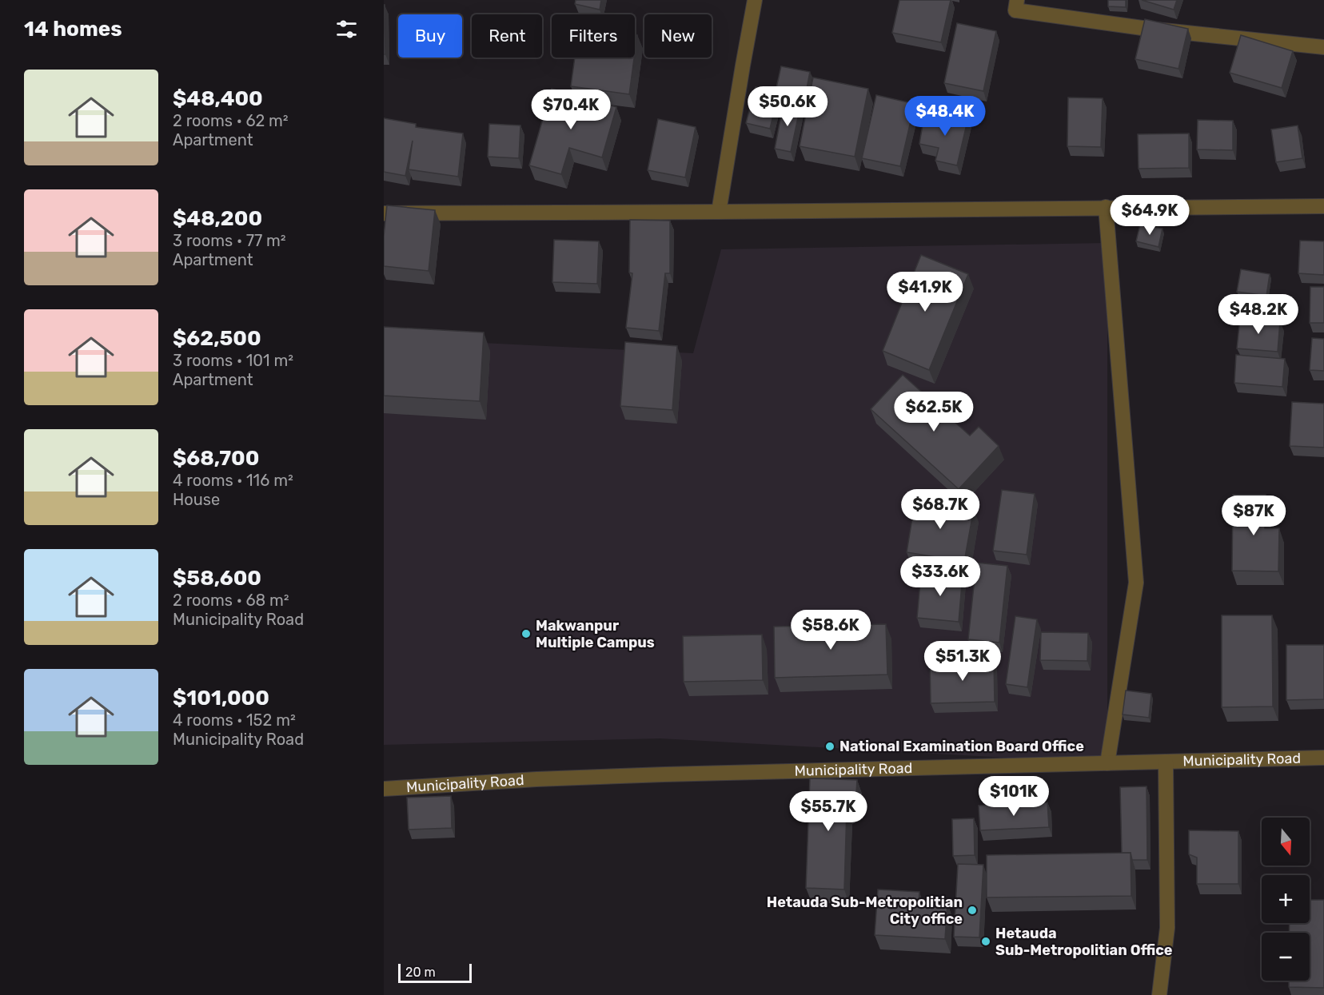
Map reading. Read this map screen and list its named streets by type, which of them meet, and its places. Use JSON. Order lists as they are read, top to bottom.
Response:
{
  "streets": {
    "street": ["Municipality Road"]
  },
  "places": [
    "Makwanpur Multiple Campus",
    "National Examination Board Office",
    "Hetauda Sub-Metropolitian City office",
    "Hetauda Sub-Metropolitian Office"
  ],
  "scale_bar": "20 m",
  "north": "bottom",
  "page": {
    "heading": "14 homes",
    "chip": [
      "Buy",
      "Rent",
      "Filters",
      "New"
    ],
    "list": [
      {
        "name": "$48,400",
        "note": "2 rooms · 62 m² · Apartment"
      },
      {
        "name": "$48,200",
        "note": "3 rooms · 77 m² · Apartment"
      },
      {
        "name": "$62,500",
        "note": "3 rooms · 101 m² · Apartment"
      },
      {
        "name": "$68,700",
        "note": "4 rooms · 116 m² · House"
      },
      {
        "name": "$58,600",
        "note": "2 rooms · 68 m² · Municipality Road"
      },
      {
        "name": "$101,000",
        "note": "4 rooms · 152 m² · Municipality Road"
      }
    ],
    "price": [
      "$50.6K",
      "$70.4K",
      "$48.4K",
      "$64.9K",
      "$41.9K",
      "$48.2K",
      "$62.5K",
      "$68.7K",
      "$87K",
      "$33.6K",
      "$58.6K",
      "$51.3K",
      "$101K",
      "$55.7K"
    ],
    "map_buttons": ["+", "−"],
    "scale": "20 m"
  }
}
